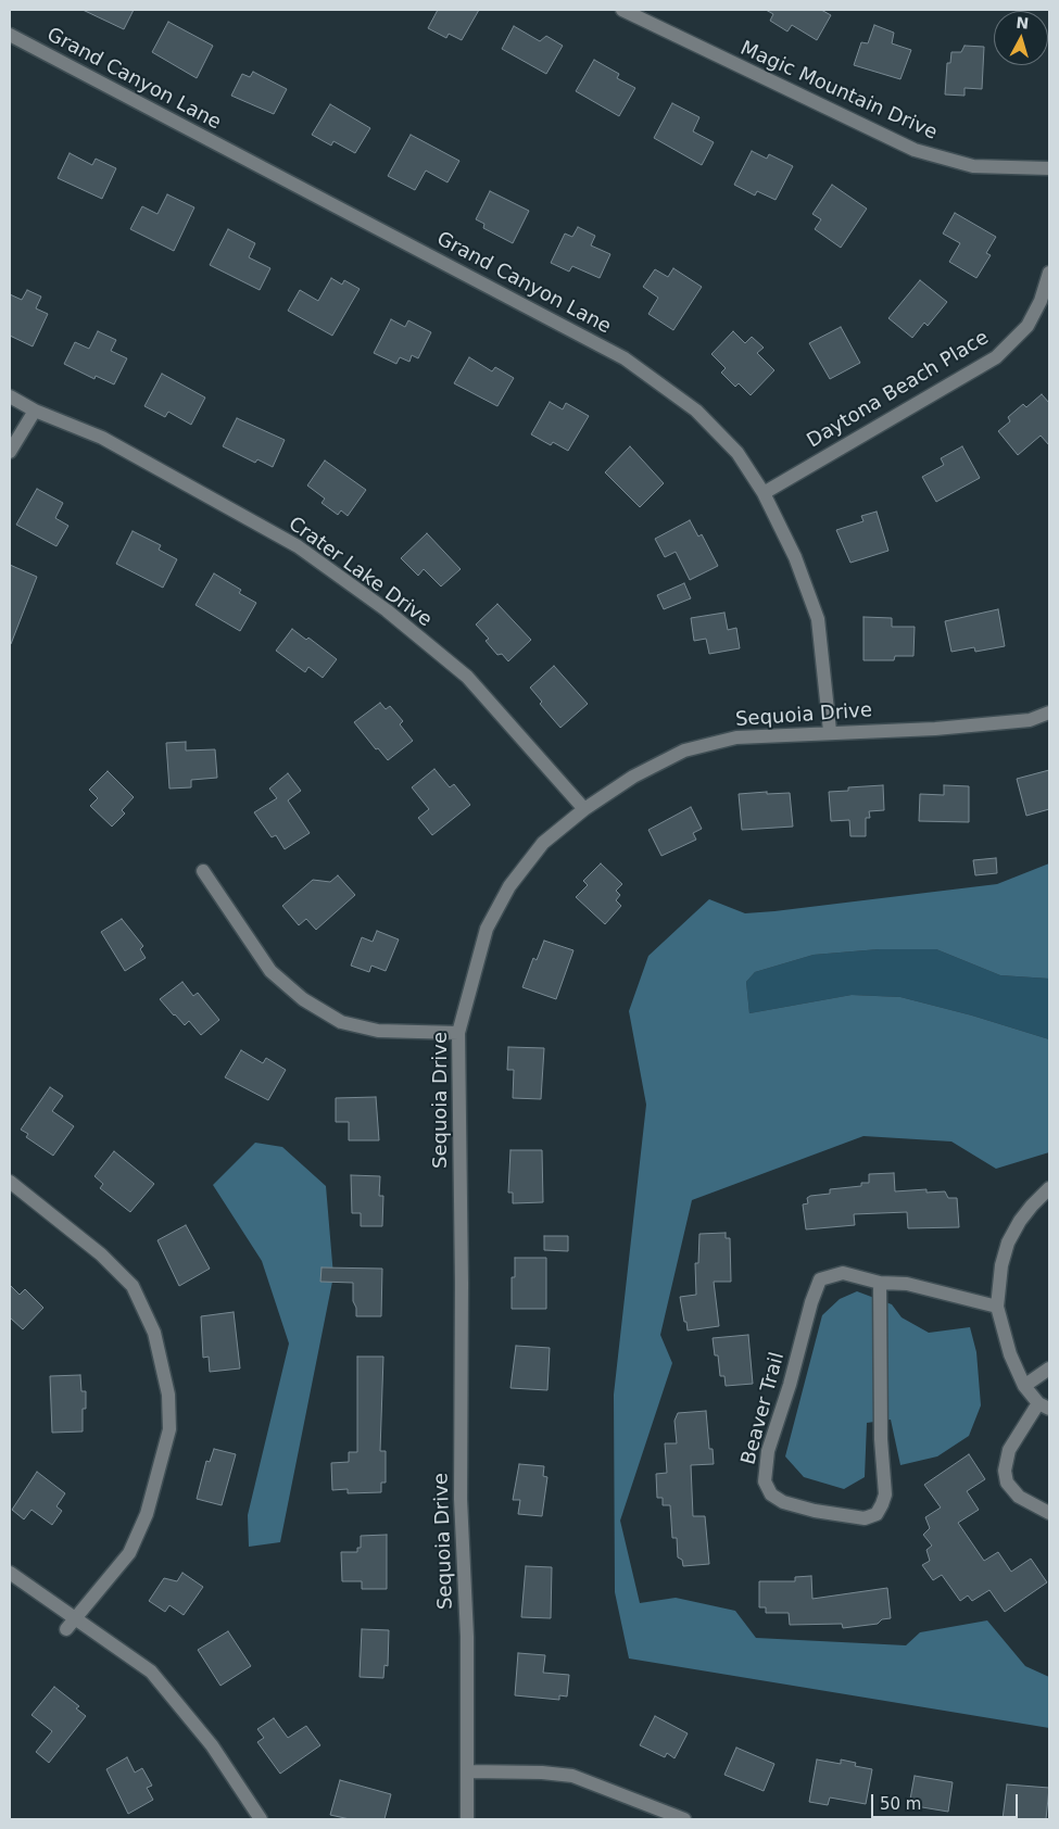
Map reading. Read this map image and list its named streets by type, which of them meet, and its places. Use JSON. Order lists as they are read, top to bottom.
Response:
{
  "streets": {
    "street": [
      "Grand Canyon Lane",
      "Magic Mountain Drive",
      "Daytona Beach Place",
      "Crater Lake Drive",
      "Sequoia Drive",
      "Beaver Trail"
    ]
  },
  "crossings": [
    ["Grand Canyon Lane", "Daytona Beach Place"],
    ["Grand Canyon Lane", "Sequoia Drive"],
    ["Crater Lake Drive", "Sequoia Drive"]
  ],
  "scale_bar": "50 m",
  "north": "top"
}
